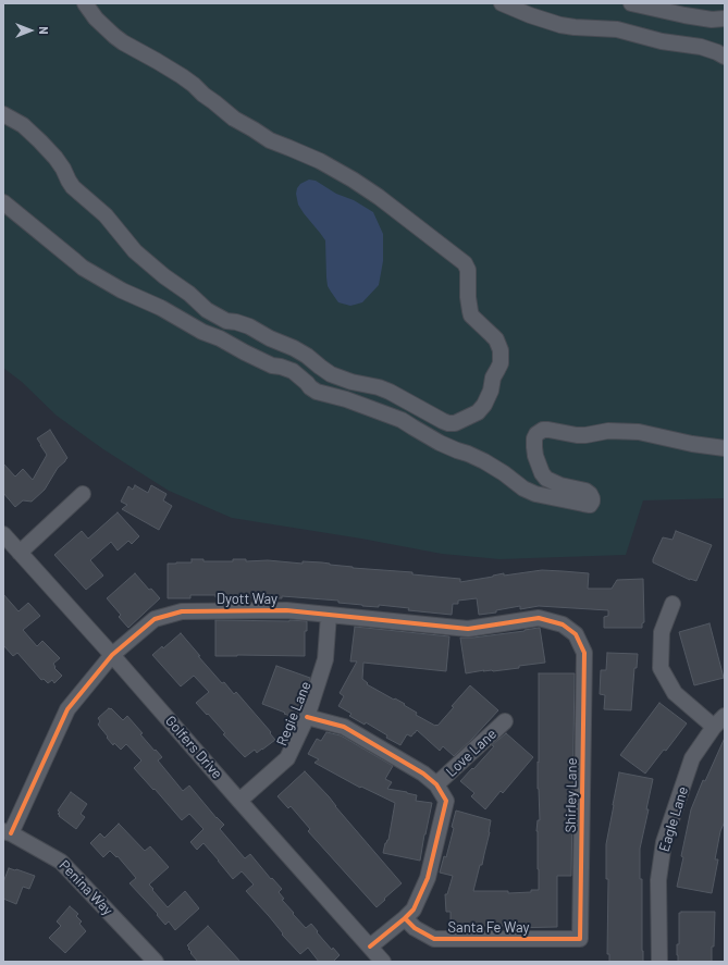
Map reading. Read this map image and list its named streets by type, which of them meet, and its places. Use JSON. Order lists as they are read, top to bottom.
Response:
{
  "streets": {
    "street": [
      "Dyott Way",
      "Regie Lane",
      "Golfers Drive",
      "Love Lane",
      "Shirley Lane",
      "Eagle Lane",
      "Penina Way",
      "Santa Fe Way"
    ]
  },
  "crossings": [
    ["Dyott Way", "Regie Lane"],
    ["Dyott Way", "Golfers Drive"],
    ["Dyott Way", "Shirley Lane"],
    ["Dyott Way", "Penina Way"],
    ["Regie Lane", "Golfers Drive"],
    ["Shirley Lane", "Santa Fe Way"]
  ],
  "north": "right"
}
